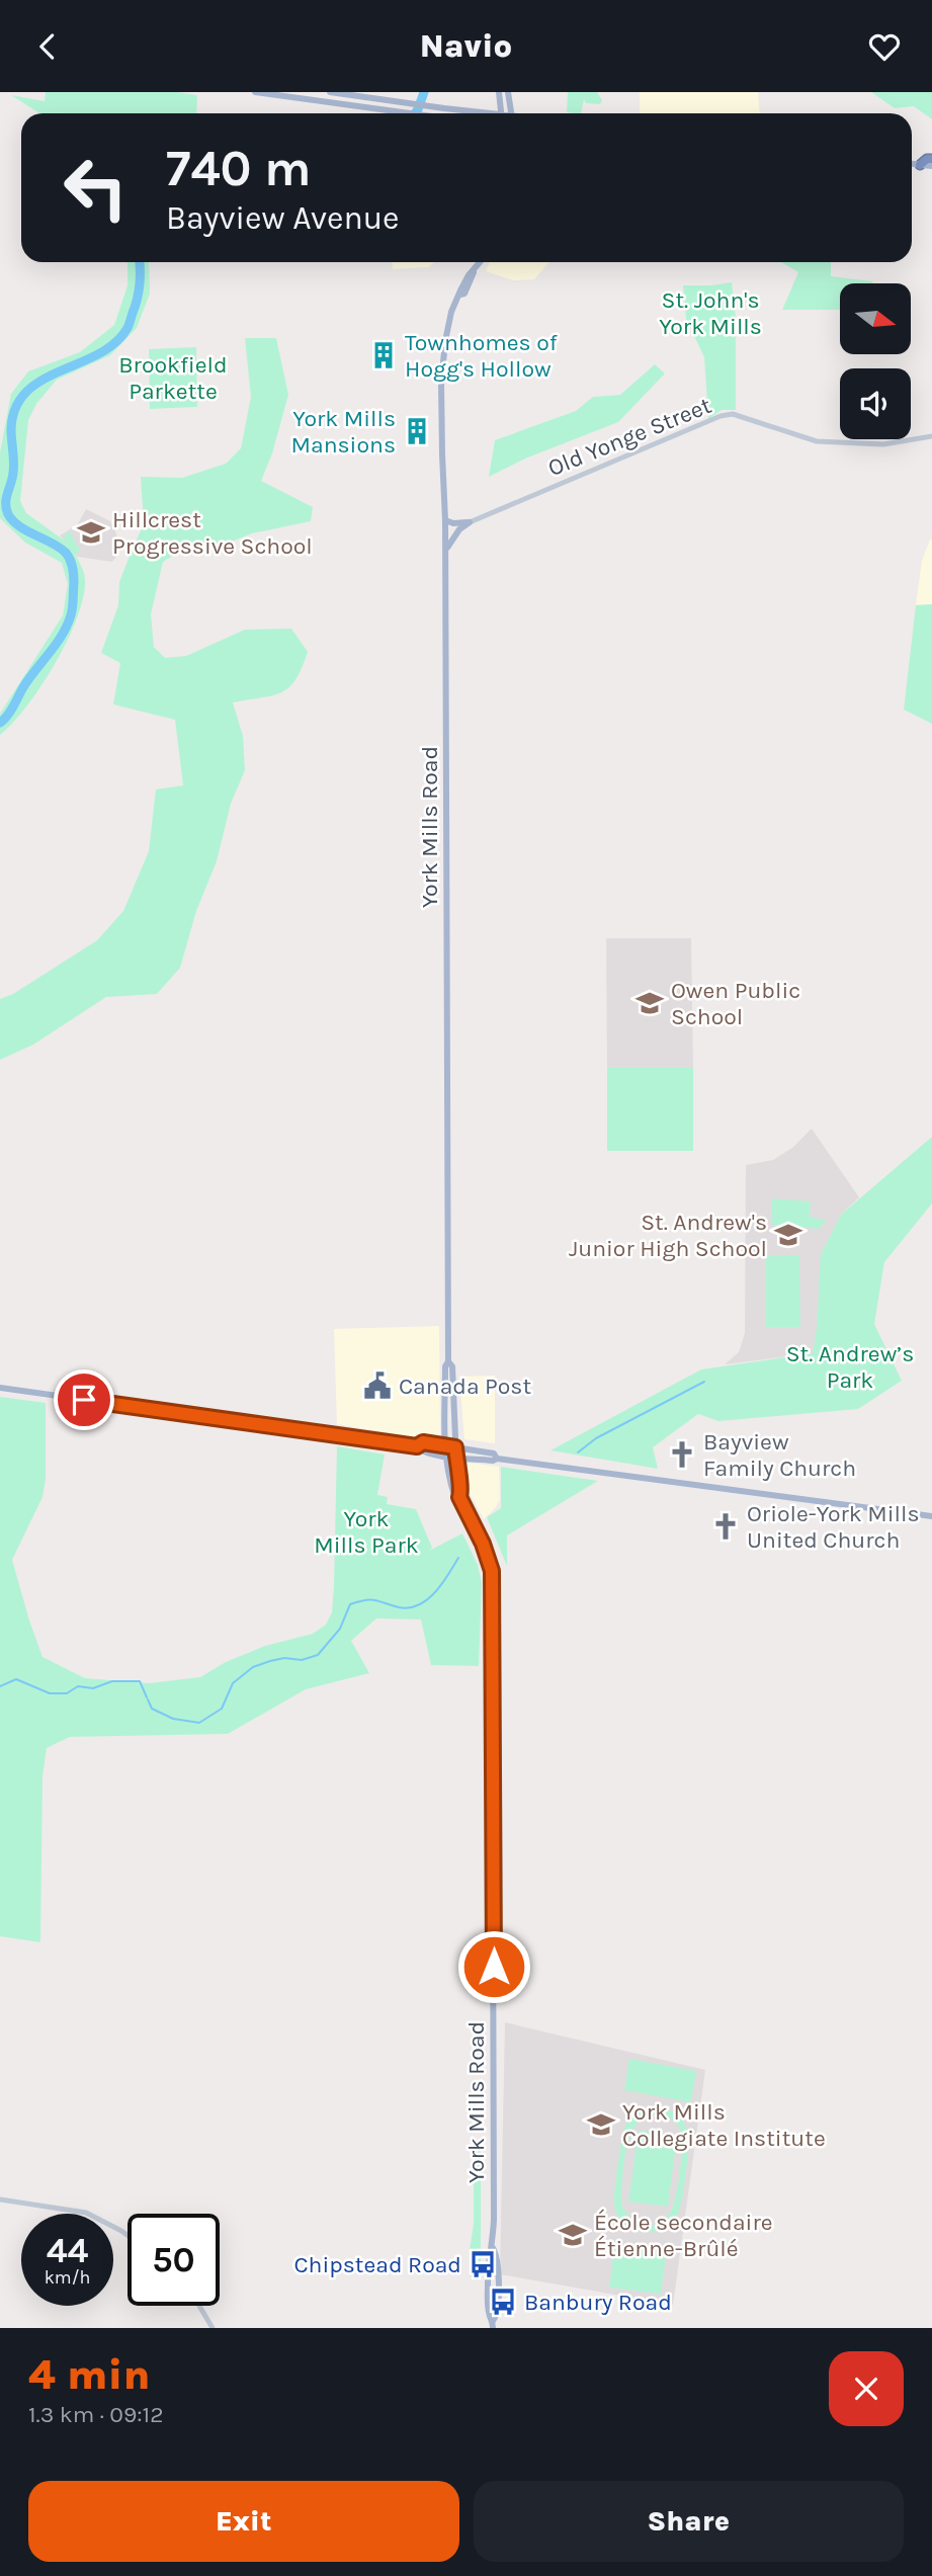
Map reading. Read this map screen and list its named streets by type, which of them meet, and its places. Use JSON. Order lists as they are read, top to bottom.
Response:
{
  "streets": {
    "main road": ["York Mills Road"],
    "street": ["Old Yonge Street"]
  },
  "parks": [
    "St. John's York Mills",
    "Brookfield Parkette",
    "St. Andrew’s Park",
    "York Mills Park"
  ],
  "places": {
    "building": ["Townhomes of Hogg's Hollow", "York Mills Mansions"],
    "school or university": [
      "Hillcrest Progressive School",
      "Owen Public School",
      "St. Andrew's Junior High School",
      "York Mills Collegiate Institute",
      "École secondaire Étienne-Brûlé"
    ],
    "public building": ["Canada Post"],
    "church": ["Bayview Family Church", "Oriole-York Mills United Church"],
    "bus stop": ["Chipstead Road", "Banbury Road"]
  },
  "north": "right",
  "page": {
    "header": "Navio",
    "turn": ["740 m", "Bayview Avenue"],
    "speed": "44 km/h",
    "limit": "50",
    "heading": ["4 min", "1.3 km · 09:12"],
    "buttons": ["Exit", "Share"]
  }
}
